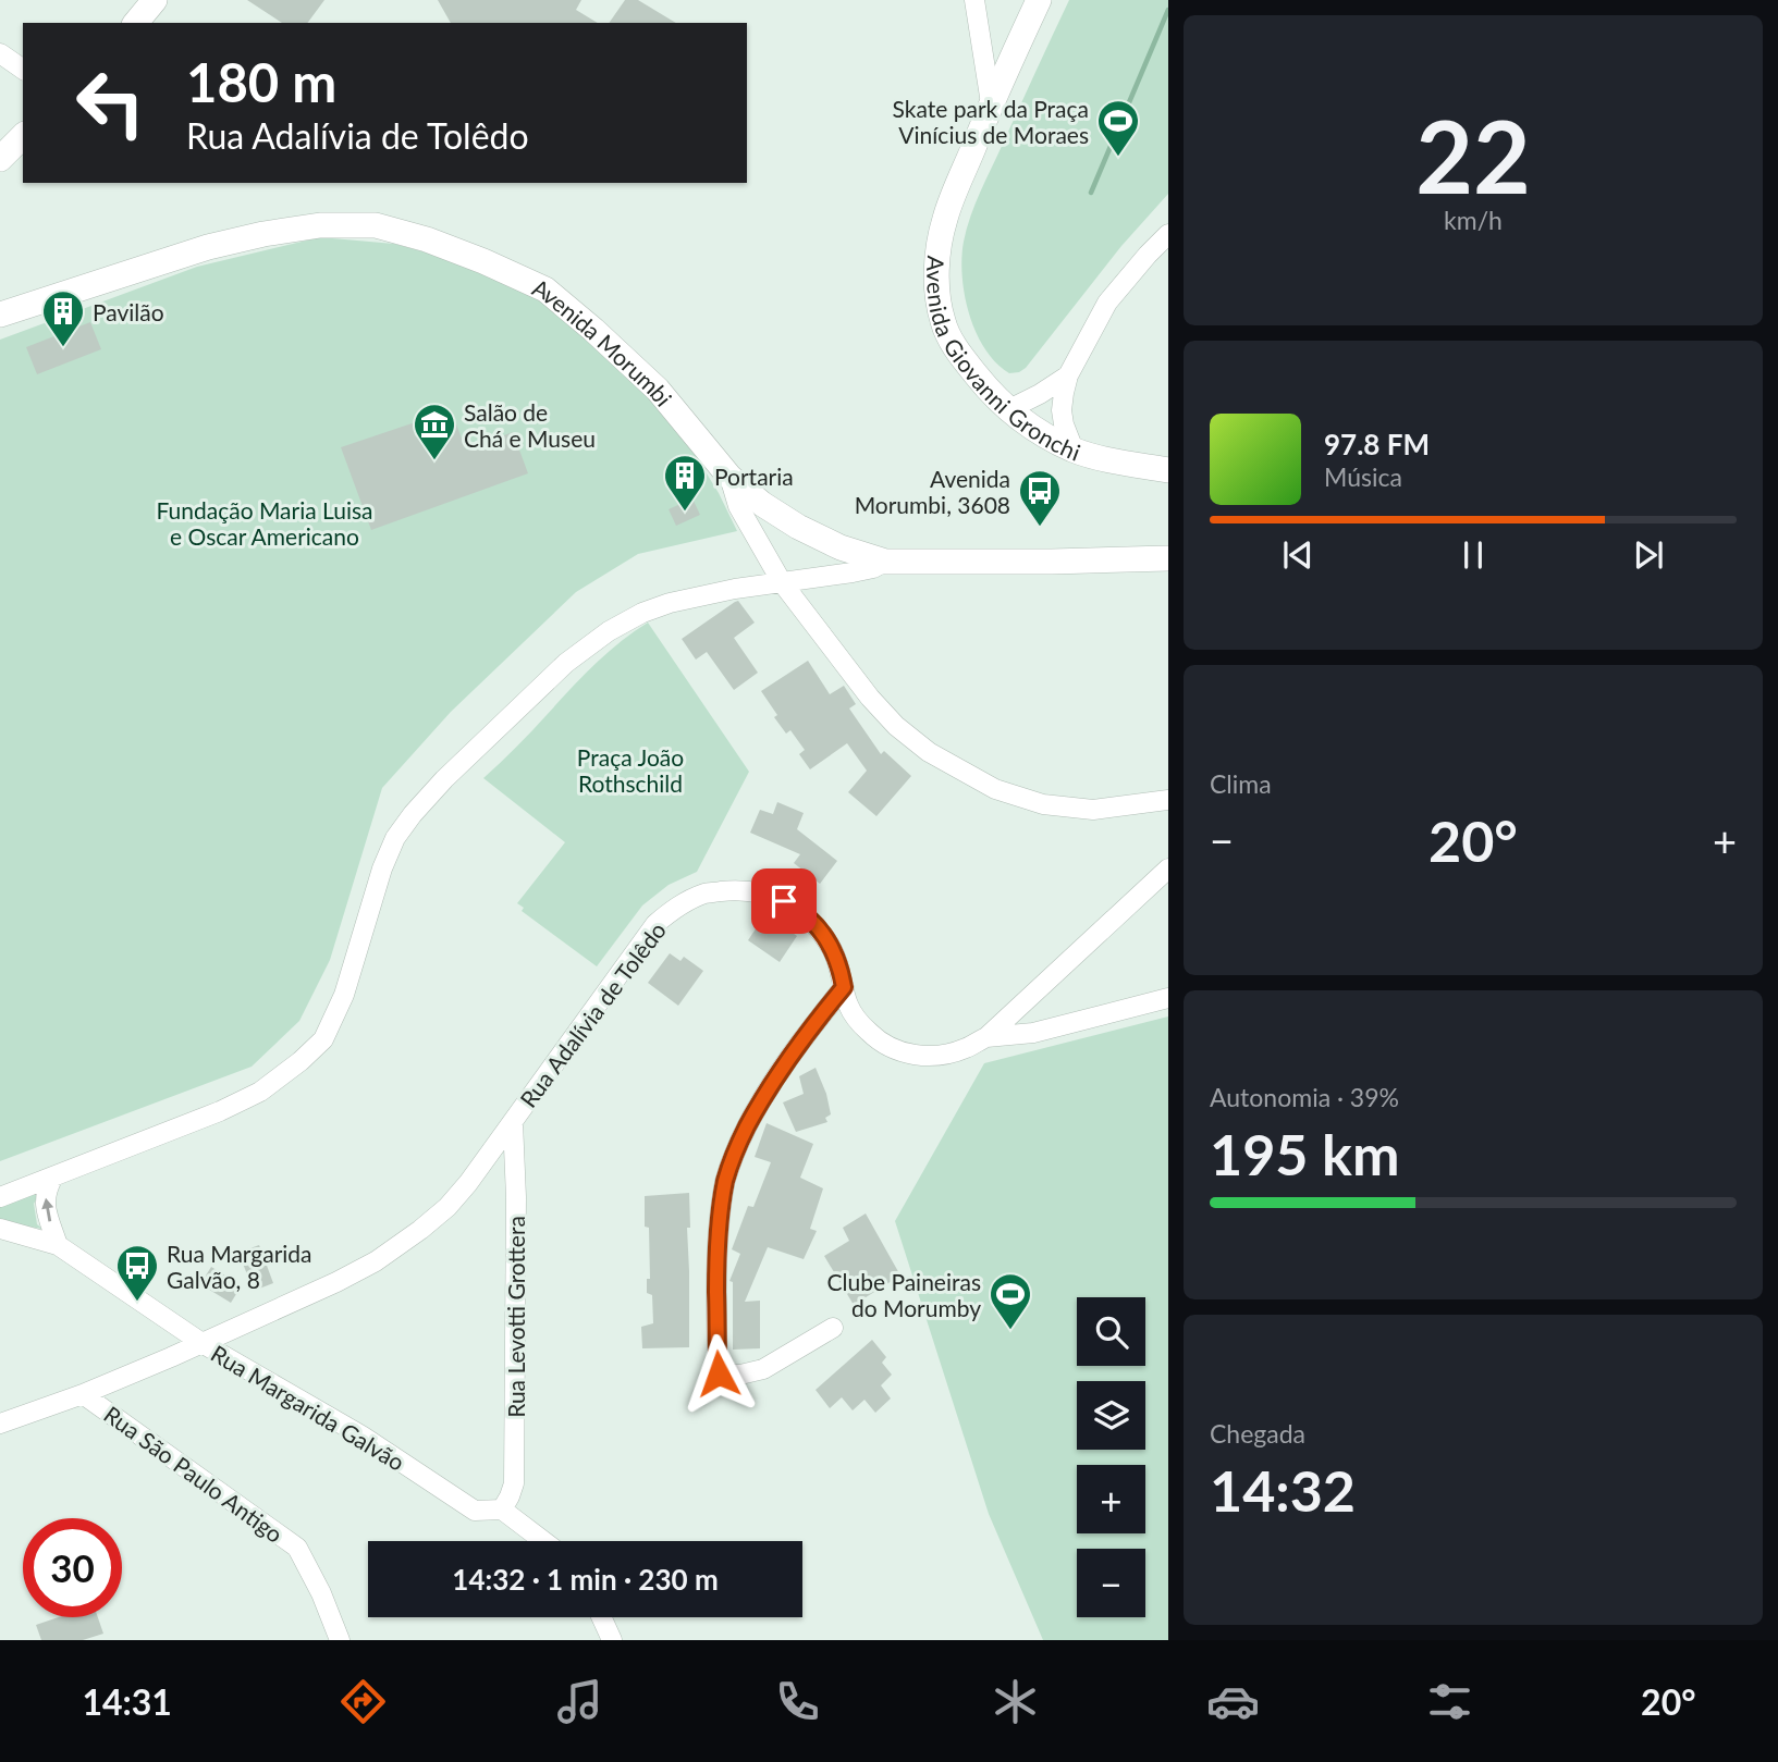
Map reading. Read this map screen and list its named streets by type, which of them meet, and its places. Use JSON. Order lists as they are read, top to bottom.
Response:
{
  "streets": {
    "main road": ["Avenida Morumbi", "Avenida Giovanni Gronchi"],
    "street": [
      "Rua Adalívia de Tolêdo",
      "Rua Levotti Grottera",
      "Rua Margarida Galvão",
      "Rua São Paulo Antigo"
    ]
  },
  "crossings": [
    ["Rua Adalívia de Tolêdo", "Rua Levotti Grottera"],
    ["Rua Adalívia de Tolêdo", "Rua Margarida Galvão"],
    ["Rua Adalívia de Tolêdo", "Rua São Paulo Antigo"],
    ["Rua Levotti Grottera", "Rua Margarida Galvão"]
  ],
  "parks": ["Fundação Maria Luisa e Oscar Americano", "Praça João Rothschild"],
  "places": {
    "sports": ["Skate park da Praça Vinícius de Moraes", "Clube Paineiras do Morumby"],
    "building": ["Pavilão", "Portaria"],
    "museum": ["Salão de Chá e Museu"],
    "bus stop": ["Avenida Morumbi, 3608", "Rua Margarida Galvão, 8"]
  },
  "page": {
    "tile": [
      ["22", "km/h"],
      "Clima",
      ["Autonomia · 39%", "195 km"],
      ["Chegada", "14:32"]
    ],
    "turn": ["180 m", "Rua Adalívia de Tolêdo"],
    "song": ["97.8 FM", "Música"],
    "heat": ["−", "20°", "+"],
    "map_buttons": ["+", "−"],
    "limit": "30",
    "trip": "14:32 · 1 min · 230 m",
    "tabs": ["14:31", "20°"]
  }
}
